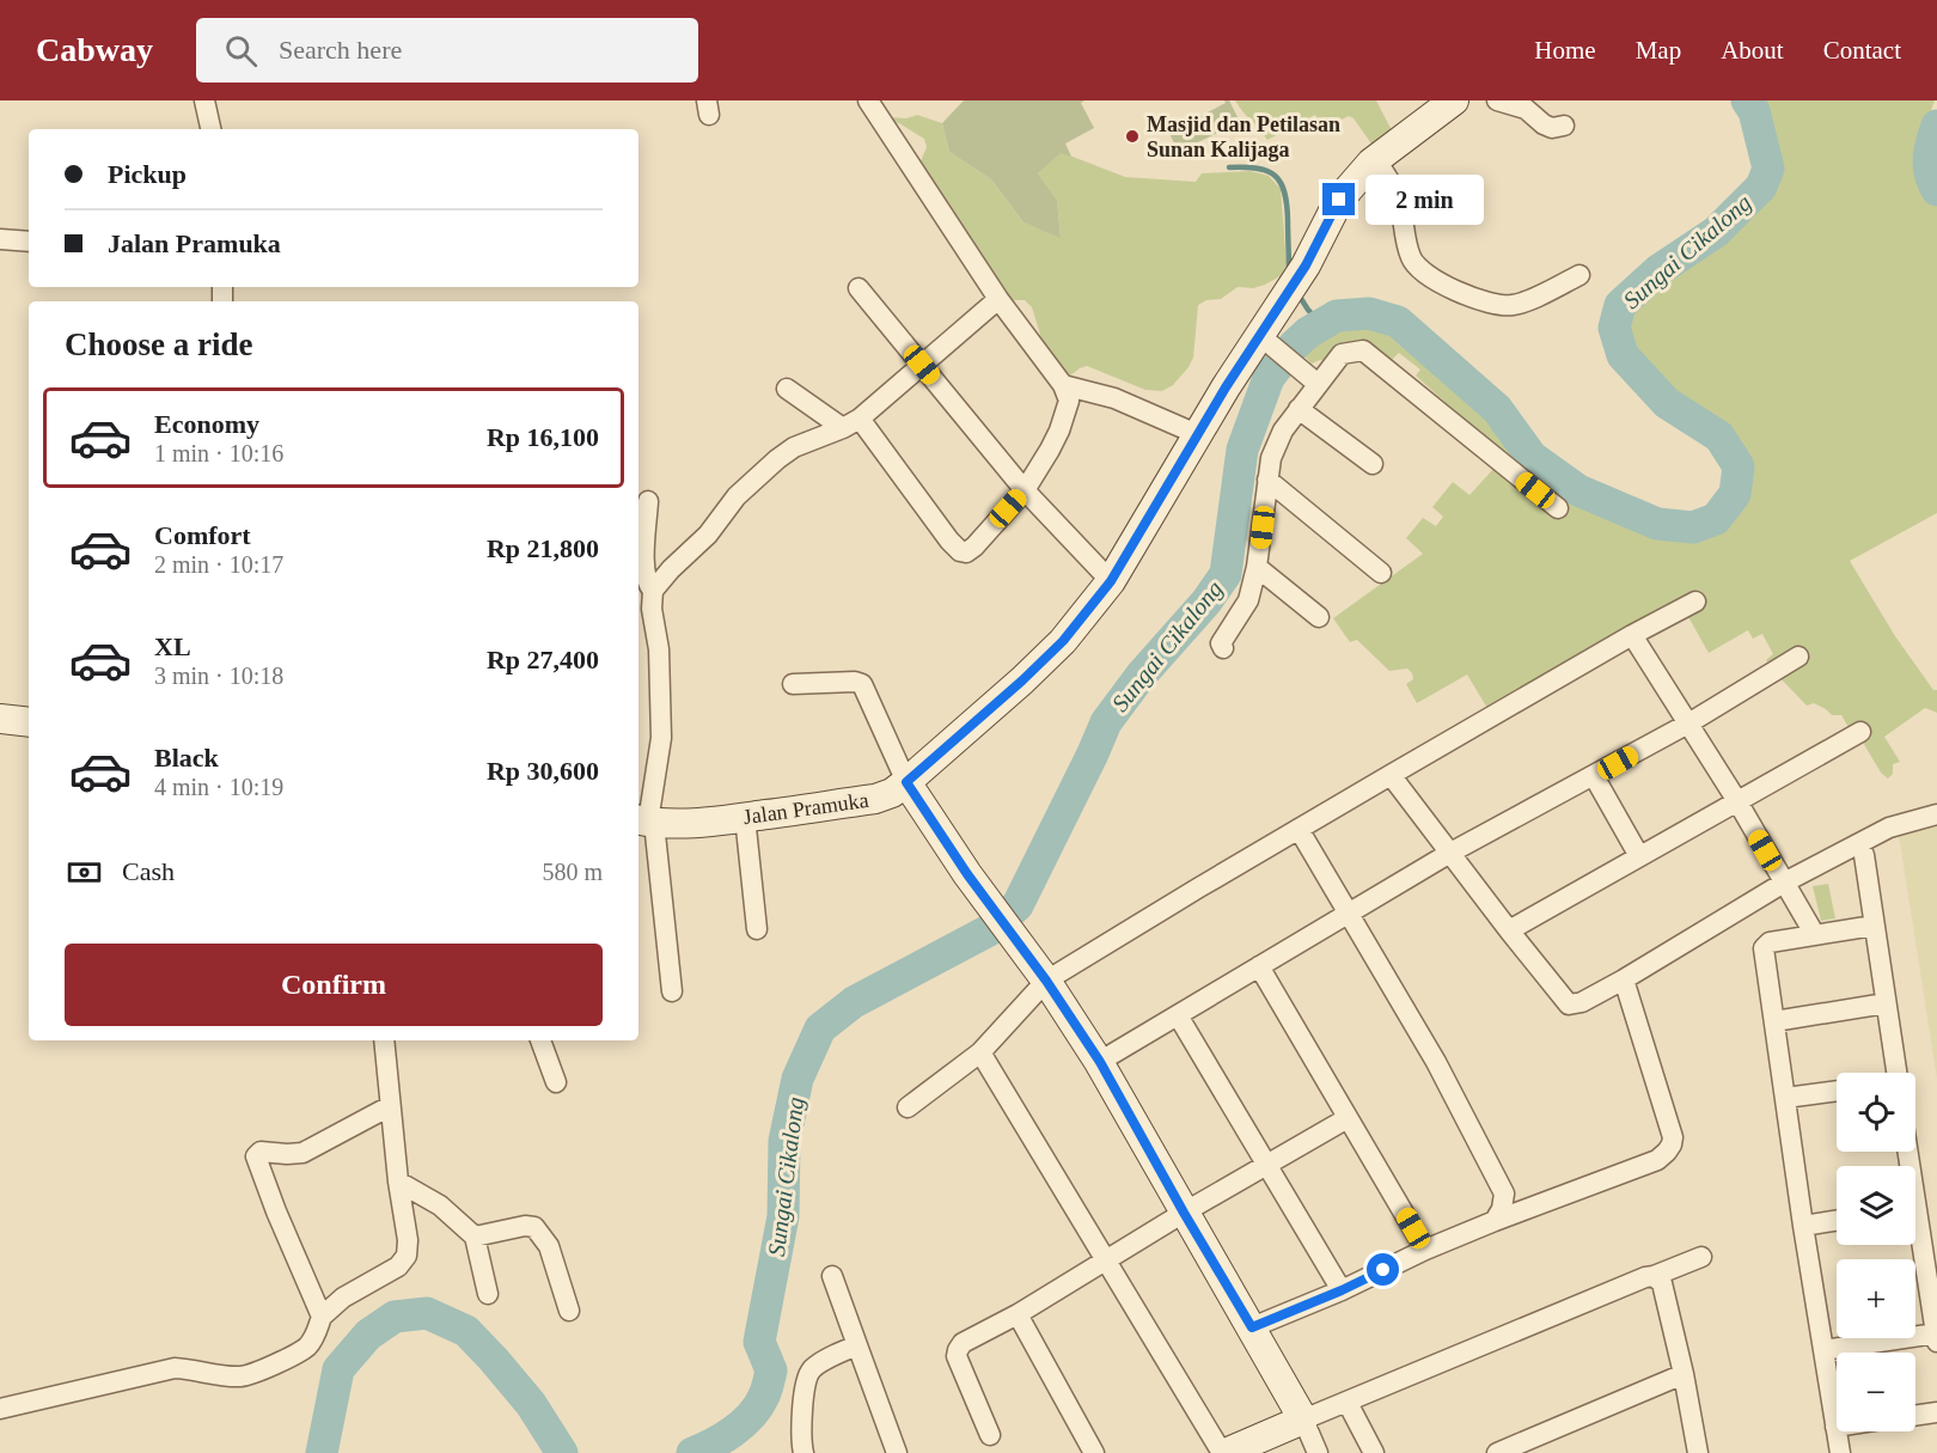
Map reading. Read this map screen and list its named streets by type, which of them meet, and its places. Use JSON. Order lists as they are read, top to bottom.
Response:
{
  "streets": {
    "street": ["Jalan Pramuka"]
  },
  "water": ["Sungai Cikalong"],
  "places": ["Masjid dan Petilasan Sunan Kalijaga"],
  "page": {
    "header": "Cabway",
    "search": "Search here",
    "nav": [
      "Home",
      "Map",
      "About",
      "Contact"
    ],
    "banner": ["Pickup", "Jalan Pramuka"],
    "bubble": "2 min",
    "heading": "Choose a ride",
    "list": [
      {
        "name": "Economy",
        "note": "1 min · 10:16",
        "value": "Rp 16,100"
      },
      {
        "name": "Comfort",
        "note": "2 min · 10:17",
        "value": "Rp 21,800"
      },
      {
        "name": "XL",
        "note": "3 min · 10:18",
        "value": "Rp 27,400"
      },
      {
        "name": "Black",
        "note": "4 min · 10:19",
        "value": "Rp 30,600"
      }
    ],
    "pay": ["Cash", "580 m"],
    "buttons": "Confirm",
    "map_buttons": ["+", "−"]
  }
}
